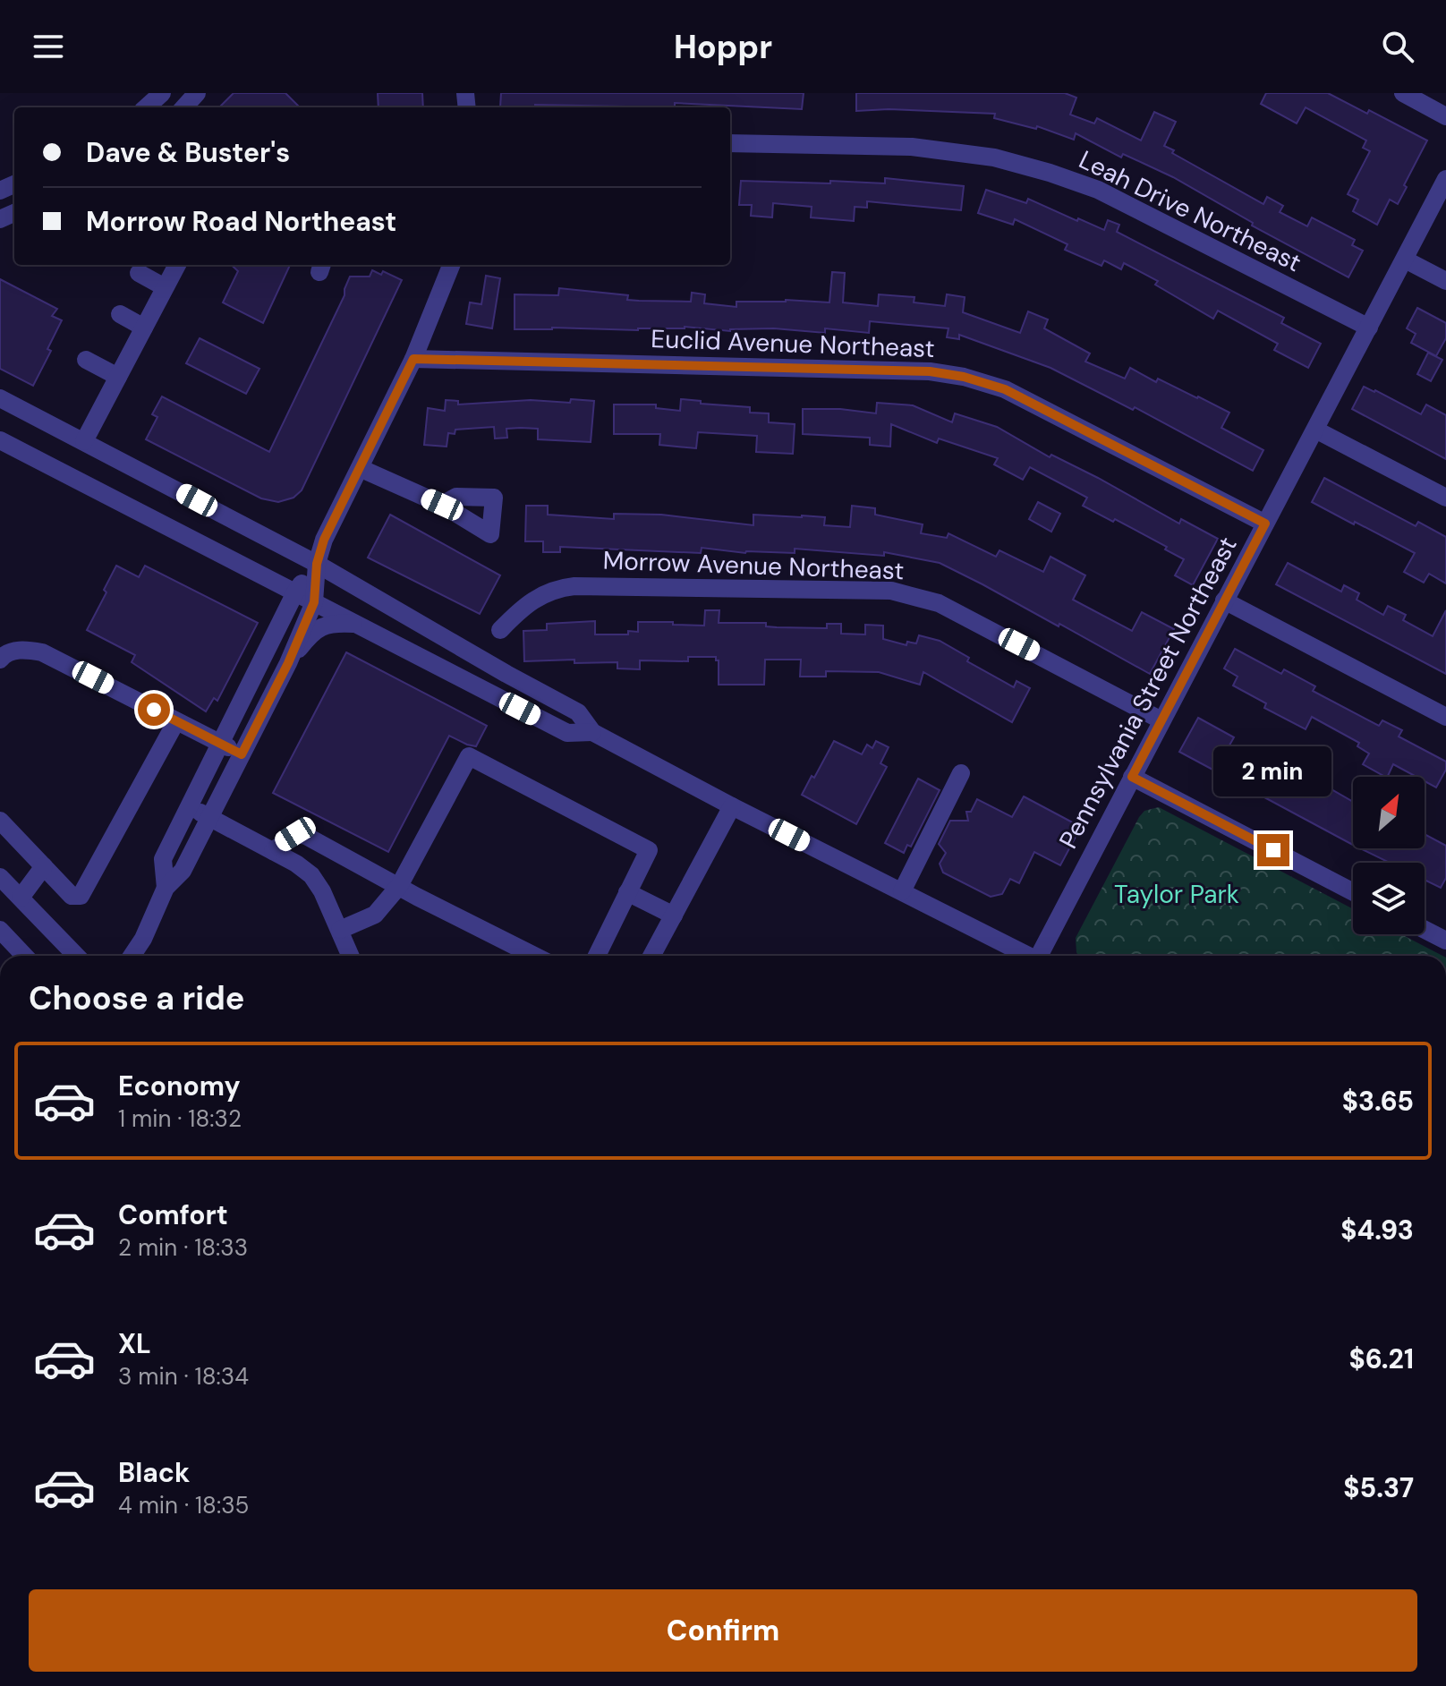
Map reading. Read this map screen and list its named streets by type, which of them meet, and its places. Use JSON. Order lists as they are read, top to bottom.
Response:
{
  "streets": {
    "street": [
      "Leah Drive Northeast",
      "Euclid Avenue Northeast",
      "Morrow Avenue Northeast",
      "Pennsylvania Street Northeast"
    ]
  },
  "crossings": [
    ["Leah Drive Northeast", "Pennsylvania Street Northeast"],
    ["Euclid Avenue Northeast", "Pennsylvania Street Northeast"],
    ["Morrow Avenue Northeast", "Pennsylvania Street Northeast"]
  ],
  "parks": ["Taylor Park"],
  "north": "top right",
  "page": {
    "header": "Hoppr",
    "banner": ["Dave & Buster's", "Morrow Road Northeast"],
    "bubble": "2 min",
    "heading": "Choose a ride",
    "list": [
      {
        "name": "Economy",
        "note": "1 min · 18:32",
        "value": "$3.65"
      },
      {
        "name": "Comfort",
        "note": "2 min · 18:33",
        "value": "$4.93"
      },
      {
        "name": "XL",
        "note": "3 min · 18:34",
        "value": "$6.21"
      },
      {
        "name": "Black",
        "note": "4 min · 18:35",
        "value": "$5.37"
      }
    ],
    "buttons": "Confirm"
  }
}
